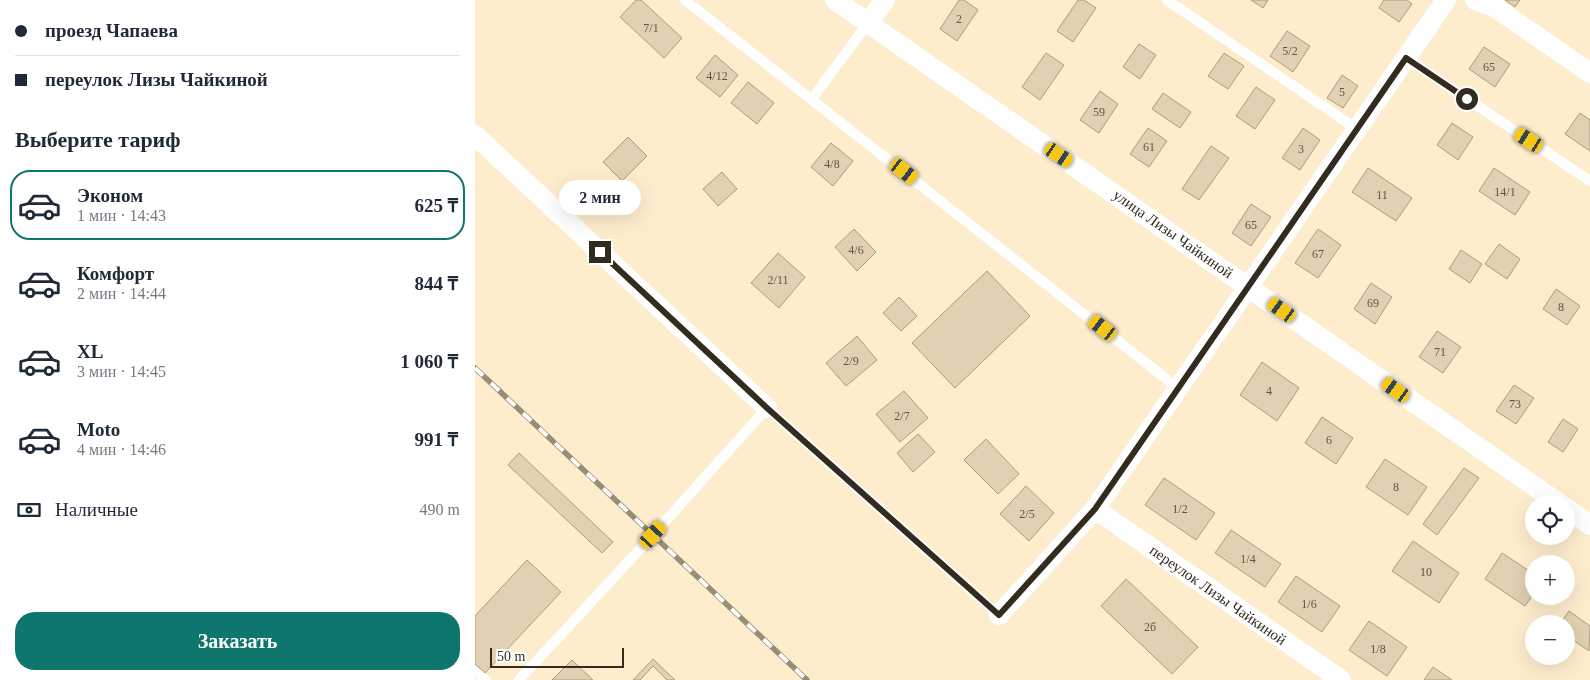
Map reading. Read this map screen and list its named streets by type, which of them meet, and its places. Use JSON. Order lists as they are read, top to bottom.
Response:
{
  "streets": {
    "street": ["улица Лизы Чайкиной", "переулок Лизы Чайкиной"]
  },
  "house_numbers": [
    "2",
    "7/1",
    "5/2",
    "65",
    "4/12",
    "5",
    "59",
    "61",
    "3",
    "4/8",
    "14/1",
    "11",
    "65",
    "4/6",
    "67",
    "2/11",
    "69",
    "8",
    "71",
    "2/9",
    "4",
    "73",
    "2/7",
    "6",
    "8",
    "1/2",
    "2/5",
    "1/4",
    "10",
    "1/6",
    "2б",
    "1/8"
  ],
  "scale_bar": "50 m",
  "page": {
    "banner": ["проезд Чапаева", "переулок Лизы Чайкиной"],
    "heading": "Выберите тариф",
    "list": [
      {
        "name": "Эконом",
        "note": "1 мин · 14:43",
        "value": "625 ₸"
      },
      {
        "name": "Комфорт",
        "note": "2 мин · 14:44",
        "value": "844 ₸"
      },
      {
        "name": "XL",
        "note": "3 мин · 14:45",
        "value": "1 060 ₸"
      },
      {
        "name": "Moto",
        "note": "4 мин · 14:46",
        "value": "991 ₸"
      }
    ],
    "bubble": "2 мин",
    "pay": ["Наличные", "490 m"],
    "map_buttons": ["+", "−"],
    "buttons": "Заказать",
    "scale": "50 m"
  }
}
